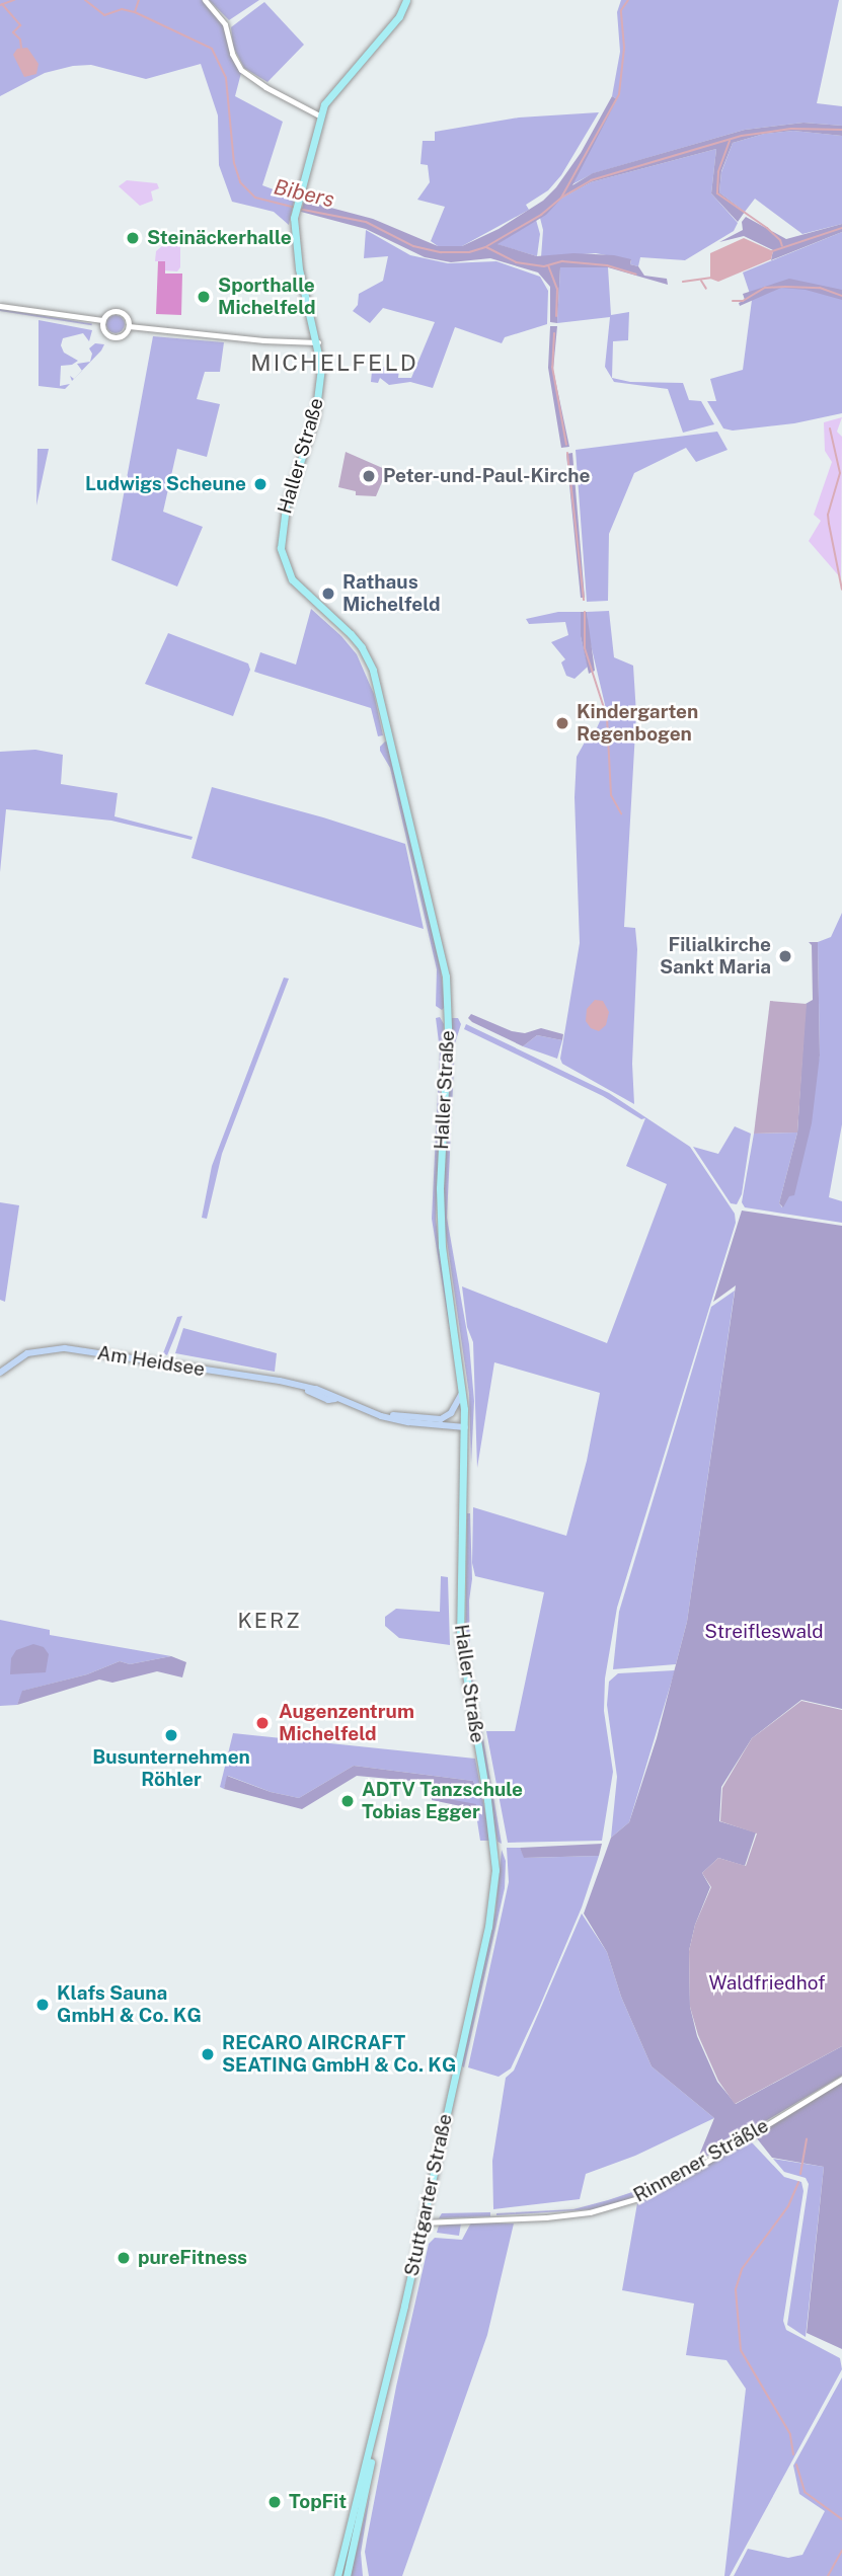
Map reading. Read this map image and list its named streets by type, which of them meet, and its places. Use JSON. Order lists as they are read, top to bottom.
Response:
{
  "streets": {
    "main road": ["Haller Straße", "Am Heidsee", "Stuttgarter Straße"],
    "street": ["Rinnener Sträßle"]
  },
  "crossings": [
    ["Haller Straße", "Stuttgarter Straße"],
    ["Rinnener Sträßle", "Stuttgarter Straße"]
  ],
  "districts": ["MICHELFELD", "KERZ"],
  "water": ["Bibers"],
  "parks": ["Streifleswald", "Waldfriedhof"],
  "places": [
    "Steinäckerhalle",
    "Sporthalle Michelfeld",
    "Peter-und-Paul-Kirche",
    "Ludwigs Scheune",
    "Rathaus Michelfeld",
    "Kindergarten Regenbogen",
    "Filialkirche Sankt Maria",
    "Augenzentrum Michelfeld",
    "Busunternehmen Röhler",
    "ADTV Tanzschule Tobias Egger",
    "Klafs Sauna GmbH & Co. KG",
    "RECARO AIRCRAFT SEATING GmbH & Co. KG",
    "pureFitness",
    "TopFit"
  ]
}
